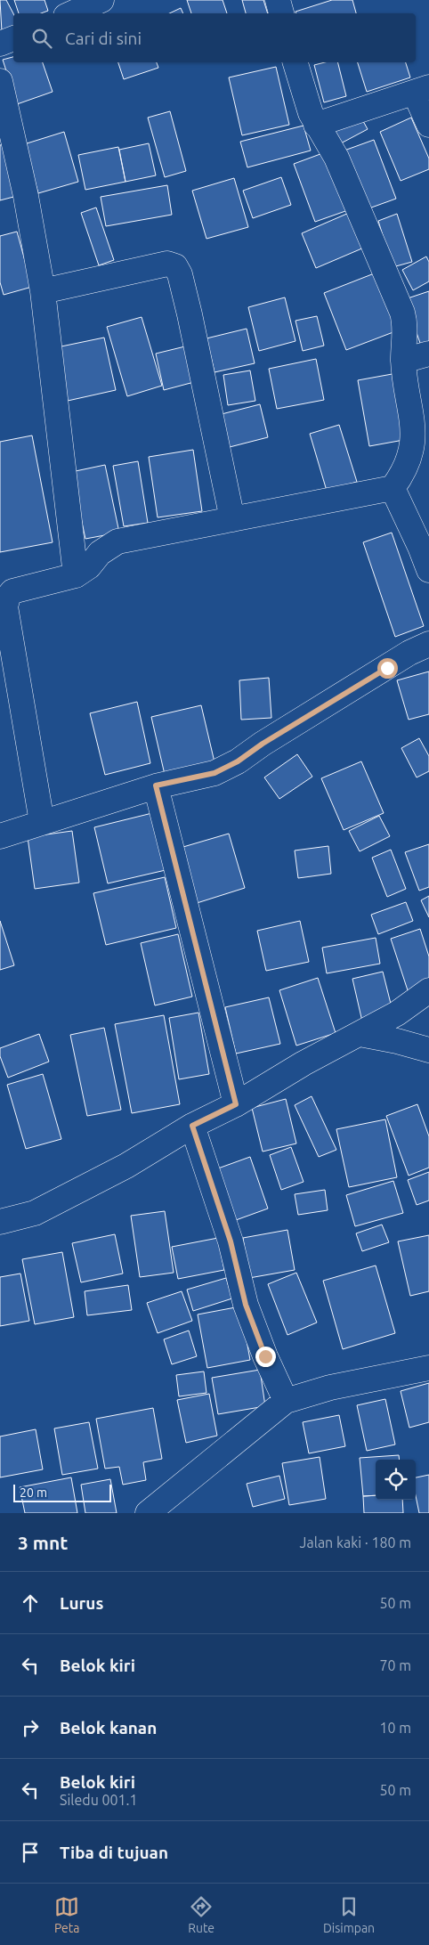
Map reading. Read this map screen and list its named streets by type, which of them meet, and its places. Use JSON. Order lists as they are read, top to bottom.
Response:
{
  "scale_bar": "20 m",
  "page": {
    "search": "Cari di sini",
    "scale": "20 m",
    "heading": ["3 mnt", "Jalan kaki · 180 m"],
    "list": [
      ["Lurus", "50 m"],
      ["Belok kiri", "70 m"],
      ["Belok kanan", "10 m"],
      ["Belok kiri", "Siledu 001.1", "50 m"],
      "Tiba di tujuan"
    ],
    "nav": ["Peta", "Rute", "Disimpan"]
  }
}
